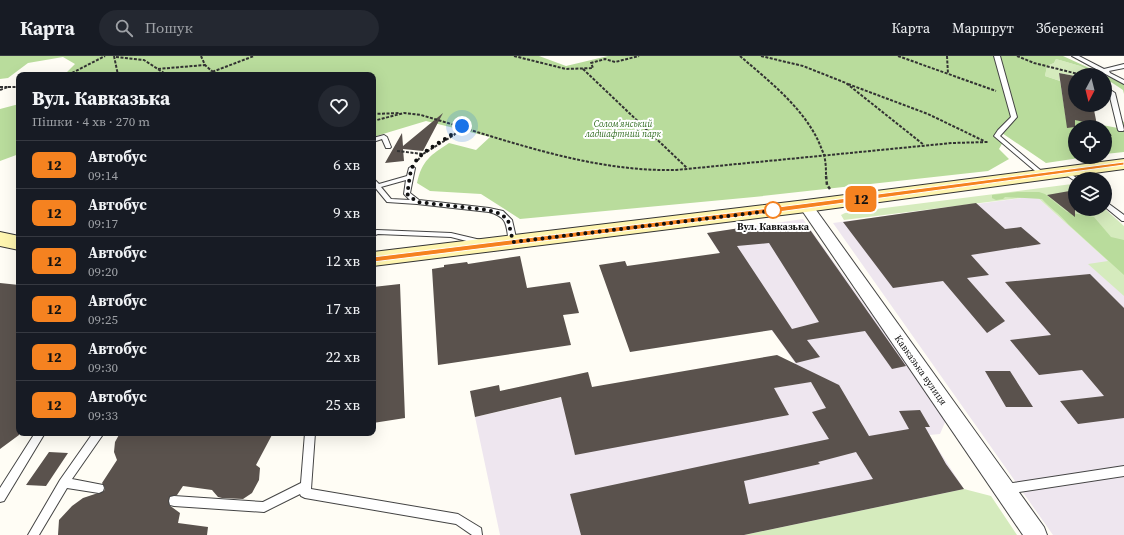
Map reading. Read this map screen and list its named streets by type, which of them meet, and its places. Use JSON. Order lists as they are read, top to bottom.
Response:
{
  "streets": {
    "street": ["Кавказька вулиця"]
  },
  "parks": ["Солом'янський ладшафтний парк"],
  "places": ["Вул. Кавказька"],
  "lines": ["bus line 12"],
  "north": "bottom",
  "page": {
    "header": "Карта",
    "search": "Пошук",
    "nav": ["Карта", "Маршрут", "Збережені"],
    "on_map": "12",
    "heading": ["Вул. Кавказька", "Пішки · 4 хв · 270 m"],
    "list": [
      {
        "mark": "12",
        "name": "Автобус",
        "note": "09:14",
        "value": "6 хв"
      },
      {
        "mark": "12",
        "name": "Автобус",
        "note": "09:17",
        "value": "9 хв"
      },
      {
        "mark": "12",
        "name": "Автобус",
        "note": "09:20",
        "value": "12 хв"
      },
      {
        "mark": "12",
        "name": "Автобус",
        "note": "09:25",
        "value": "17 хв"
      },
      {
        "mark": "12",
        "name": "Автобус",
        "note": "09:30",
        "value": "22 хв"
      },
      {
        "mark": "12",
        "name": "Автобус",
        "note": "09:33",
        "value": "25 хв"
      }
    ]
  }
}
